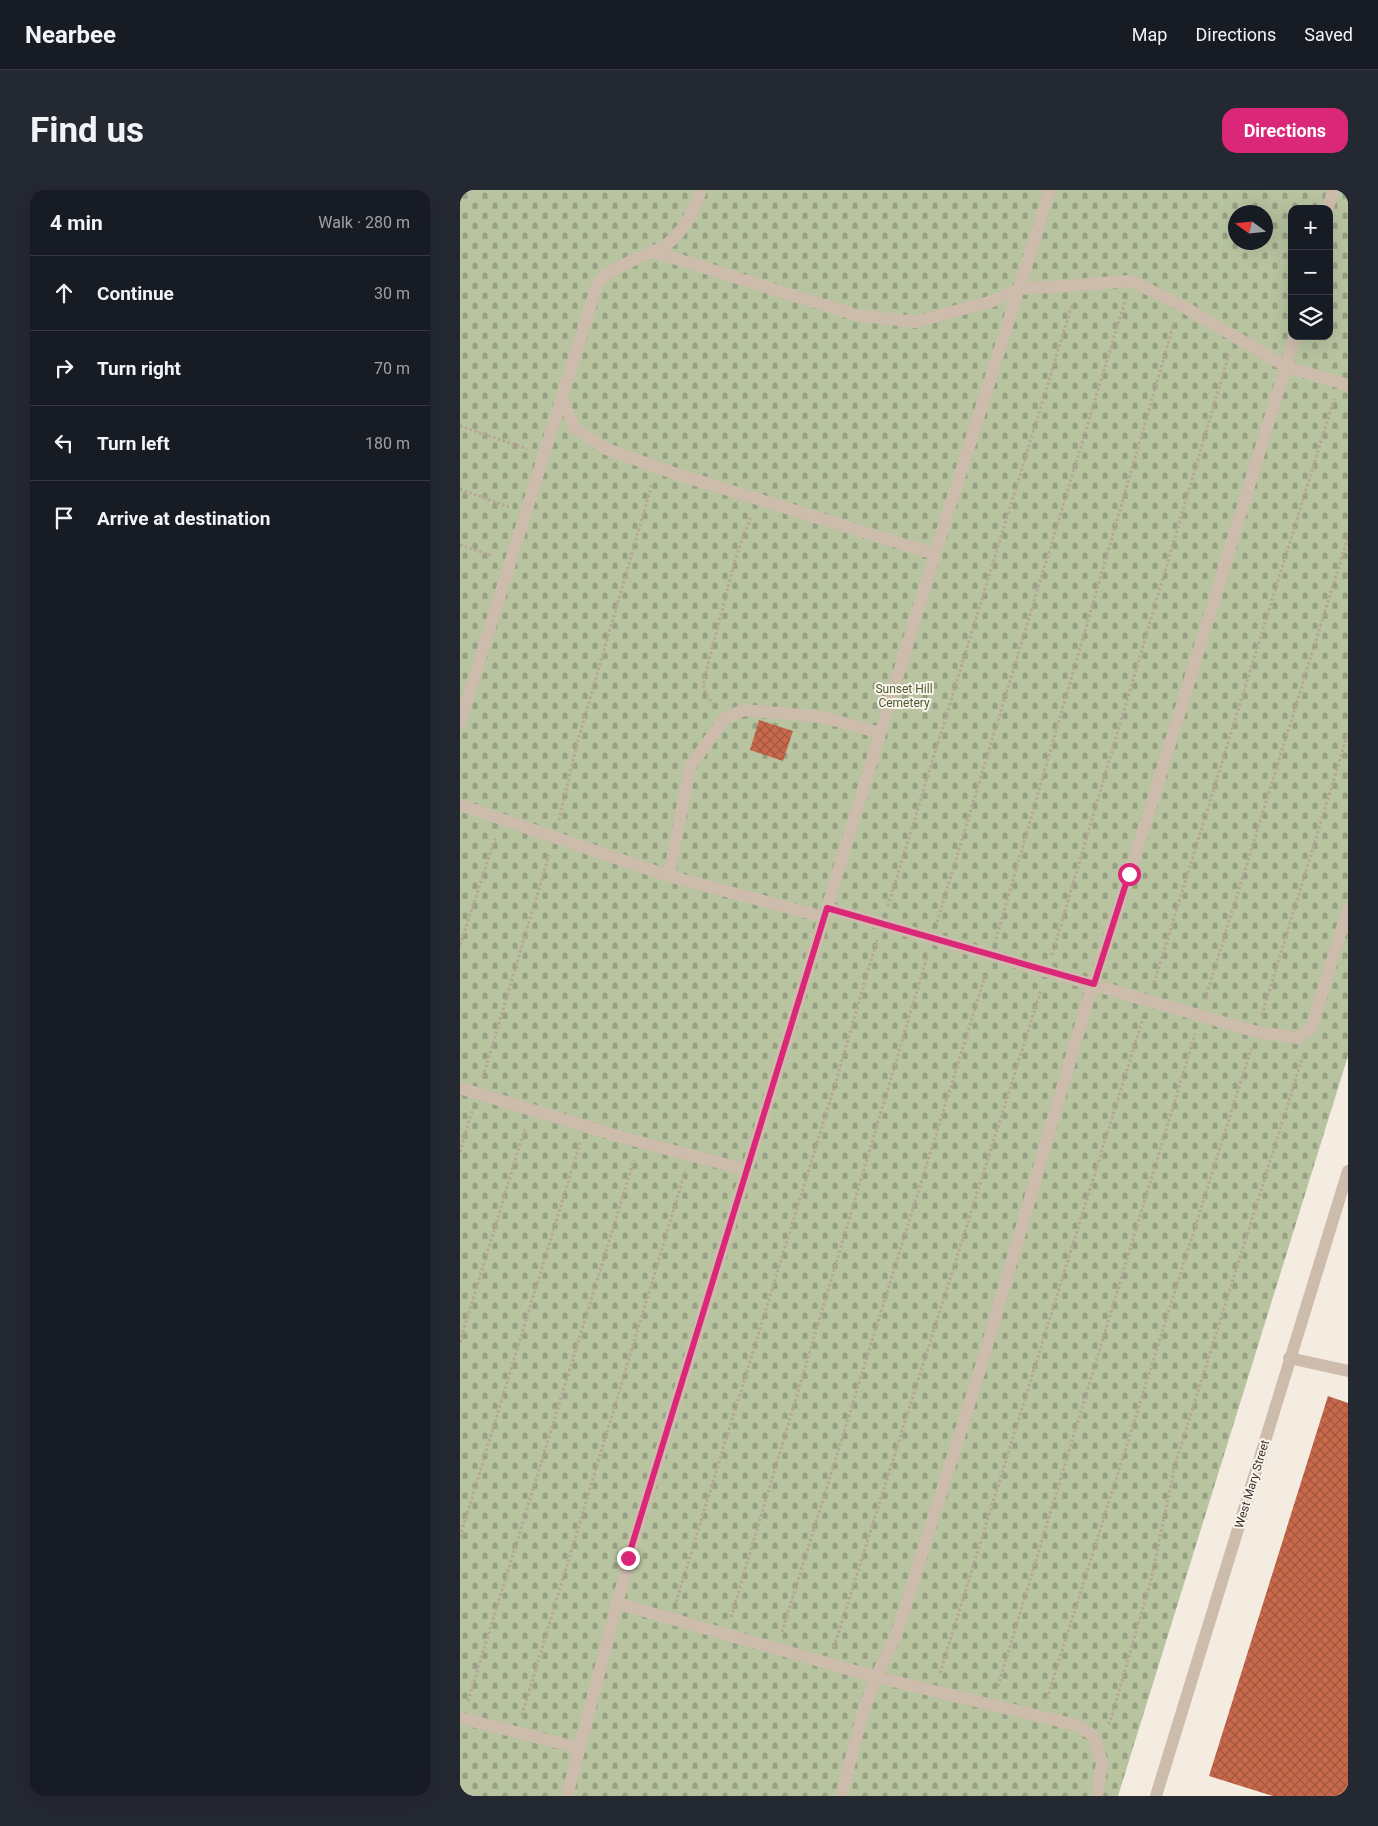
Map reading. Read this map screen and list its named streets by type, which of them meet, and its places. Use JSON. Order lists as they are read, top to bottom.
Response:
{
  "streets": {
    "street": ["West Mary Street"]
  },
  "parks": ["Sunset Hill Cemetery"],
  "north": "left",
  "page": {
    "header": "Nearbee",
    "nav": ["Map", "Directions", "Saved"],
    "buttons": "Directions",
    "title": "Find us",
    "heading": ["4 min", "Walk · 280 m"],
    "map_buttons": ["+", "−"],
    "list": [
      ["Continue", "30 m"],
      ["Turn right", "70 m"],
      ["Turn left", "180 m"],
      "Arrive at destination"
    ]
  }
}
